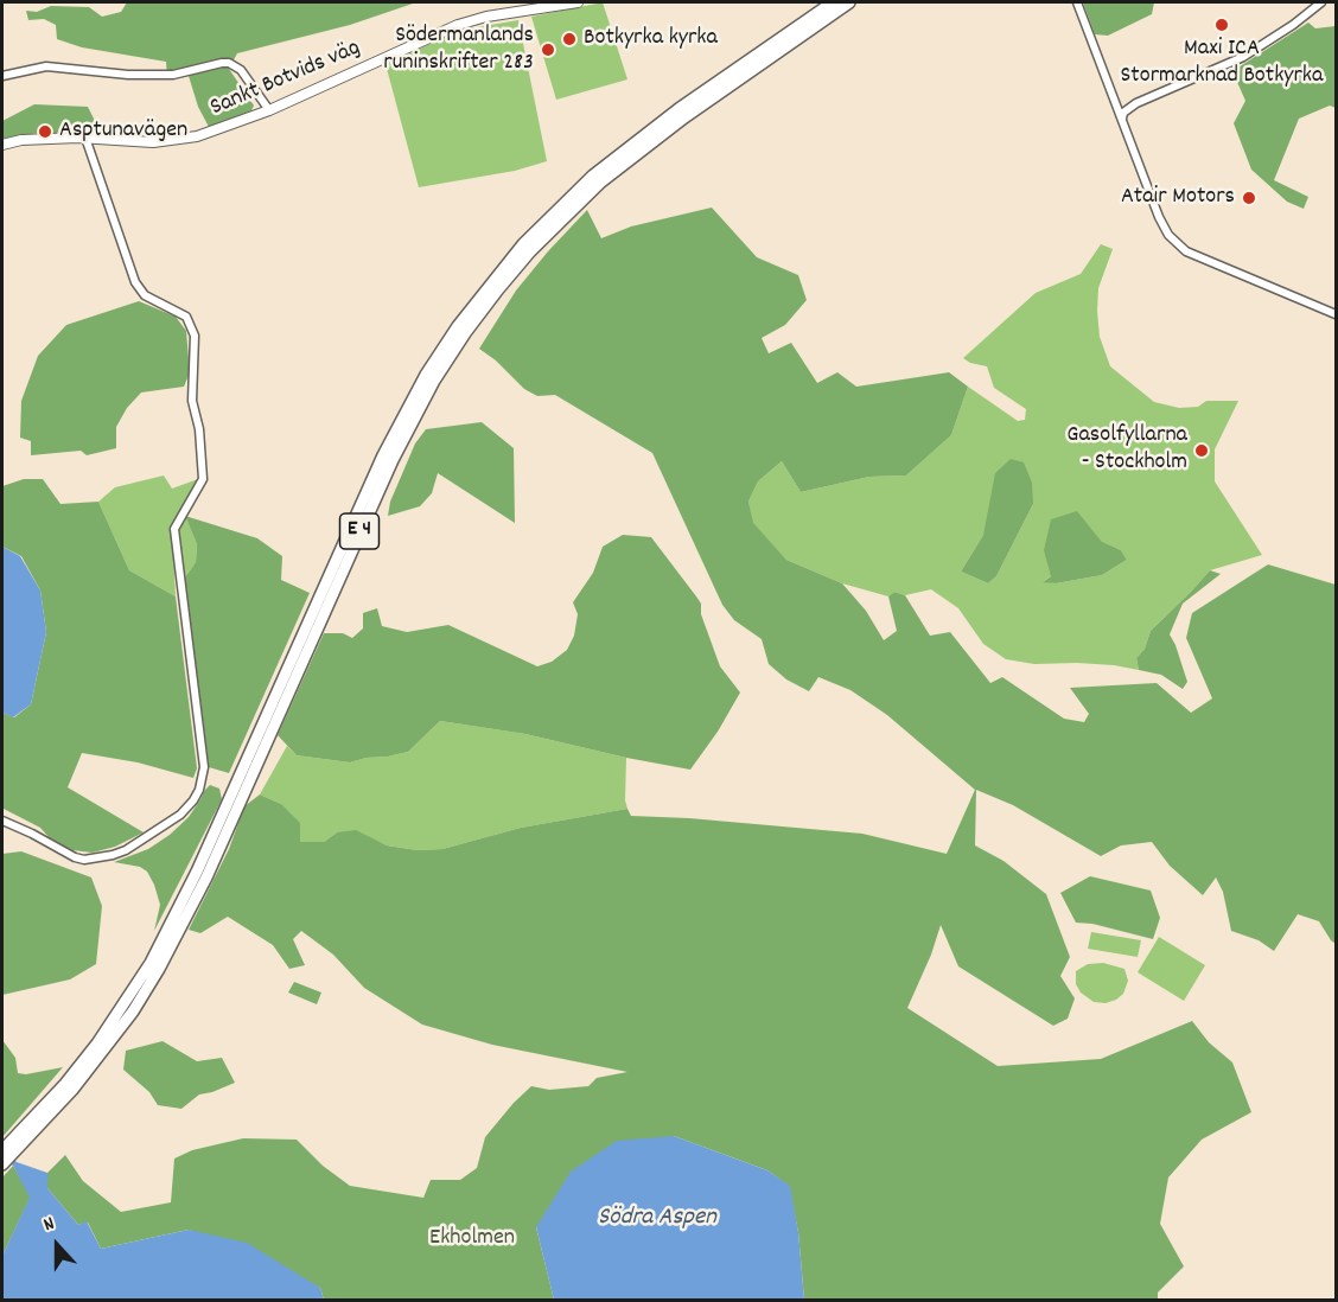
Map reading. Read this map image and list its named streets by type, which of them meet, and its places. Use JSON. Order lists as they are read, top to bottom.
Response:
{
  "streets": {
    "highway": ["E 4"],
    "main road": ["Sankt Botvids väg"]
  },
  "water": ["Södra Aspen"],
  "parks": ["Ekholmen"],
  "places": [
    "Maxi ICA Stormarknad Botkyrka",
    "Botkyrka kyrka",
    "Södermanlands runinskrifter 283",
    "Asptunavägen",
    "Atair Motors",
    "Gasolfyllarna - Stockholm"
  ],
  "north": "top"
}
